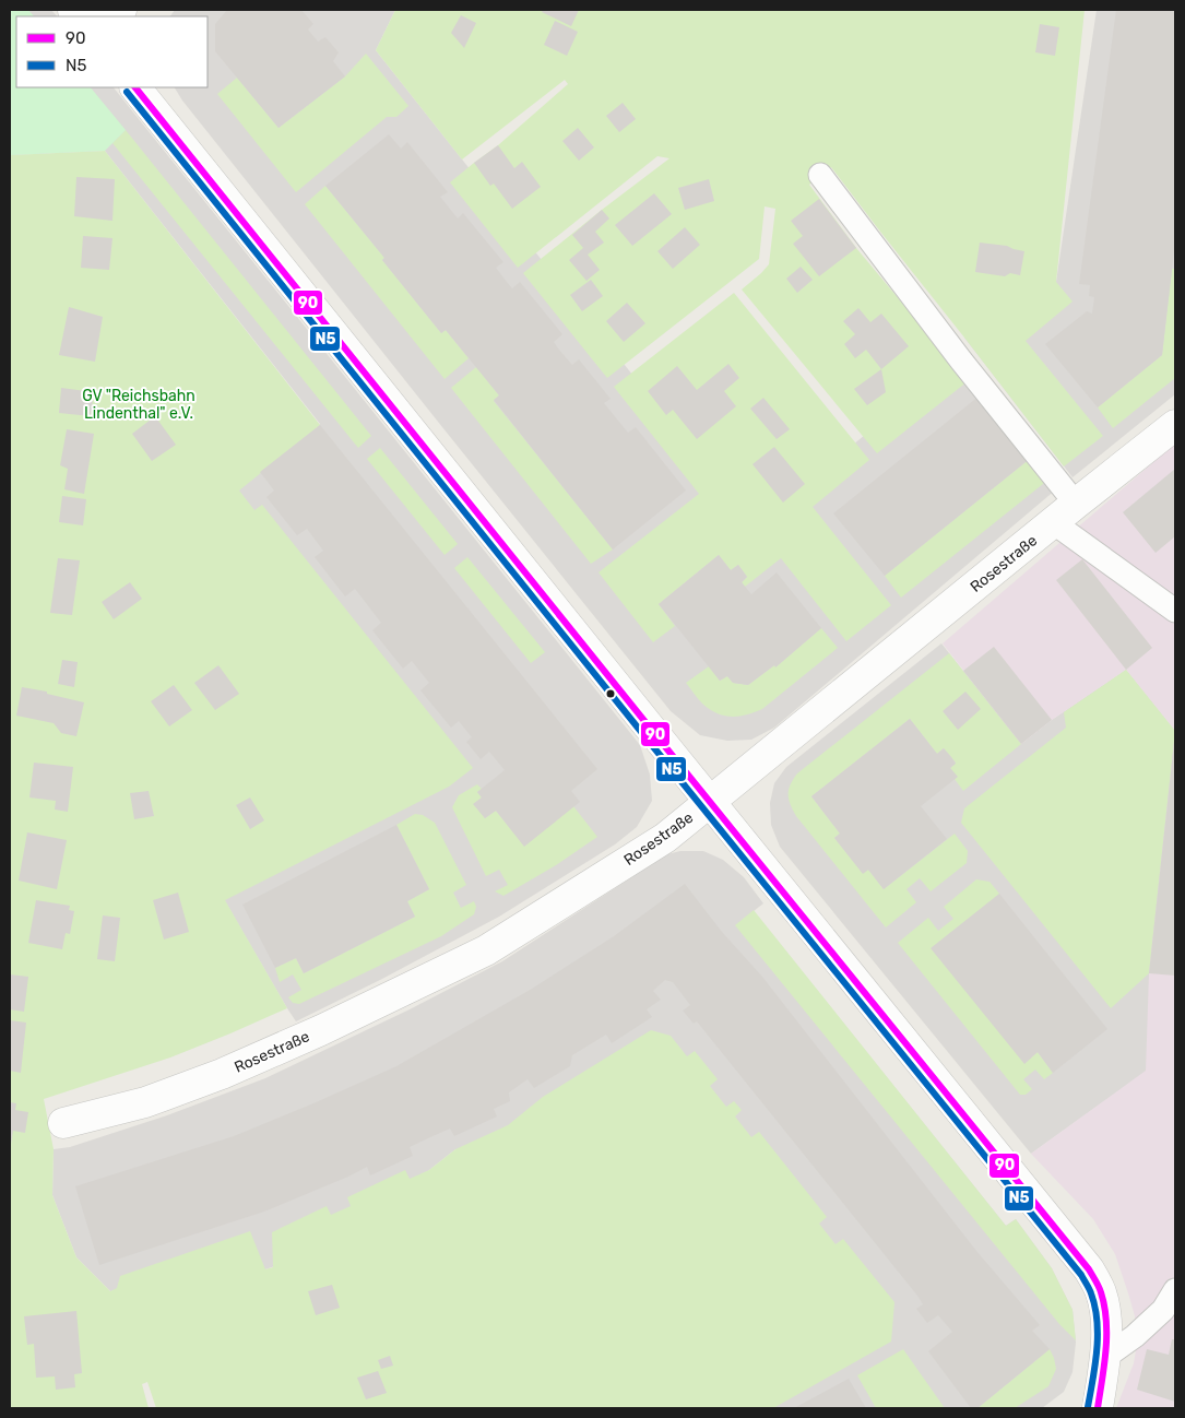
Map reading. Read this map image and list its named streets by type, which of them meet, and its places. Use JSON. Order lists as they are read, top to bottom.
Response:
{
  "streets": {
    "street": ["Rosestraße"]
  },
  "parks": ["GV \"Reichsbahn Lindenthal\" e.V."],
  "lines": ["transit line 90", "transit line N5"],
  "legend": ["90", "N5"]
}
